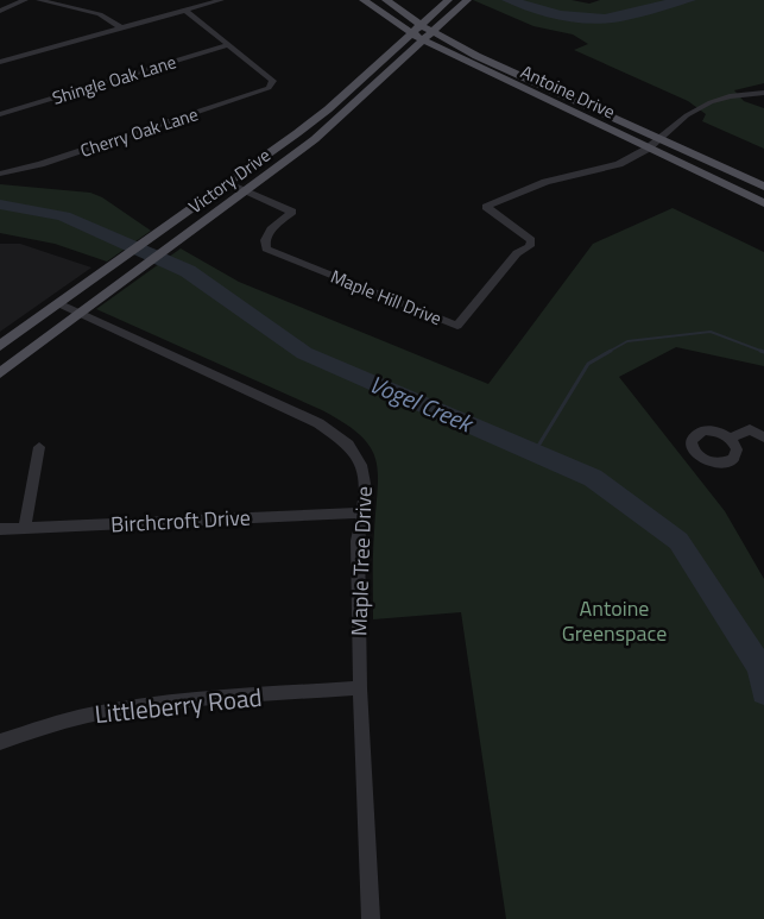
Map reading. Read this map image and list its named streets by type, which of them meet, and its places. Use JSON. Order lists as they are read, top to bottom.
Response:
{
  "streets": {
    "main road": ["Antoine Drive", "Victory Drive"],
    "street": [
      "Shingle Oak Lane",
      "Cherry Oak Lane",
      "Maple Hill Drive",
      "Birchcroft Drive",
      "Maple Tree Drive",
      "Littleberry Road"
    ]
  },
  "crossings": [
    ["Shingle Oak Lane", "Cherry Oak Lane"],
    ["Antoine Drive", "Victory Drive"],
    ["Antoine Drive", "Maple Hill Drive"],
    ["Victory Drive", "Maple Hill Drive"],
    ["Victory Drive", "Maple Tree Drive"],
    ["Birchcroft Drive", "Maple Tree Drive"],
    ["Maple Tree Drive", "Littleberry Road"]
  ],
  "water": ["Vogel Creek"],
  "parks": ["Antoine Greenspace"]
}
